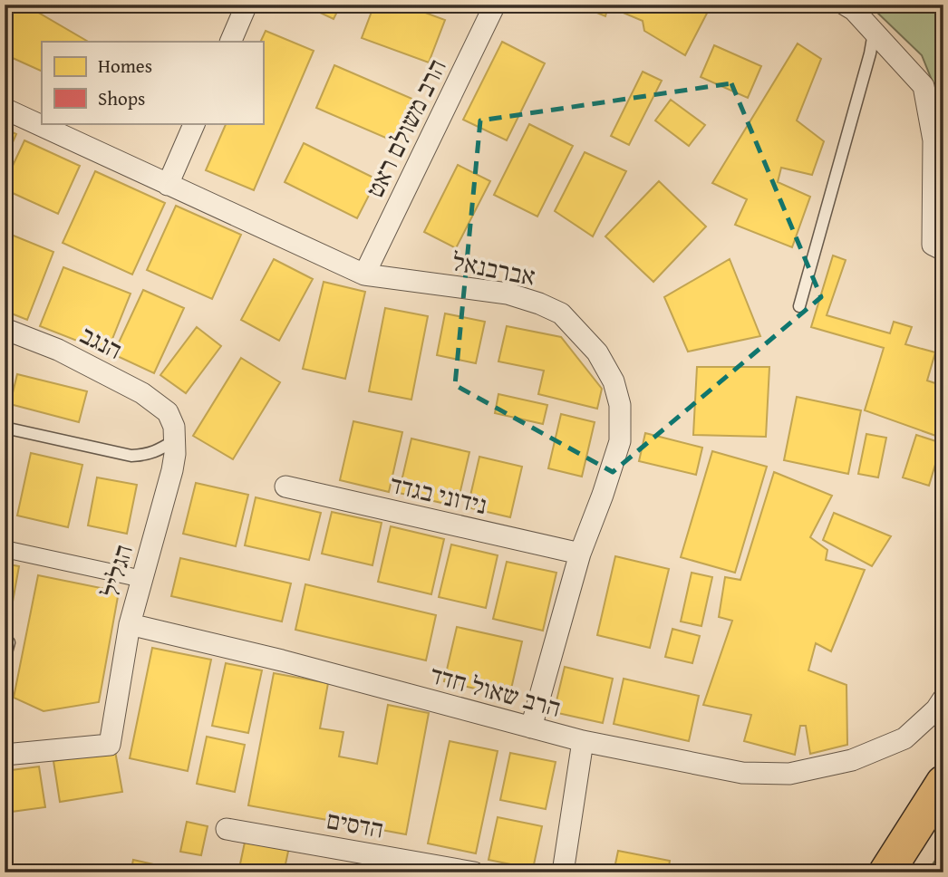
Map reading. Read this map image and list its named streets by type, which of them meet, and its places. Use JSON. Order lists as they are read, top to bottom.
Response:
{
  "streets": {
    "street": [
      "הרב משולם ראט",
      "אברבנאל",
      "הנגב",
      "נידוני בגדד",
      "הגליל",
      "הרב שאול חדד",
      "הדסים"
    ]
  },
  "crossings": [
    ["הרב משולם ראט", "אברבנאל"],
    ["אברבנאל", "נידוני בגדד"],
    ["אברבנאל", "הרב שאול חדד"],
    ["הנגב", "הגליל"],
    ["הגליל", "הרב שאול חדד"]
  ],
  "legend": ["Homes", "Shops"]
}
